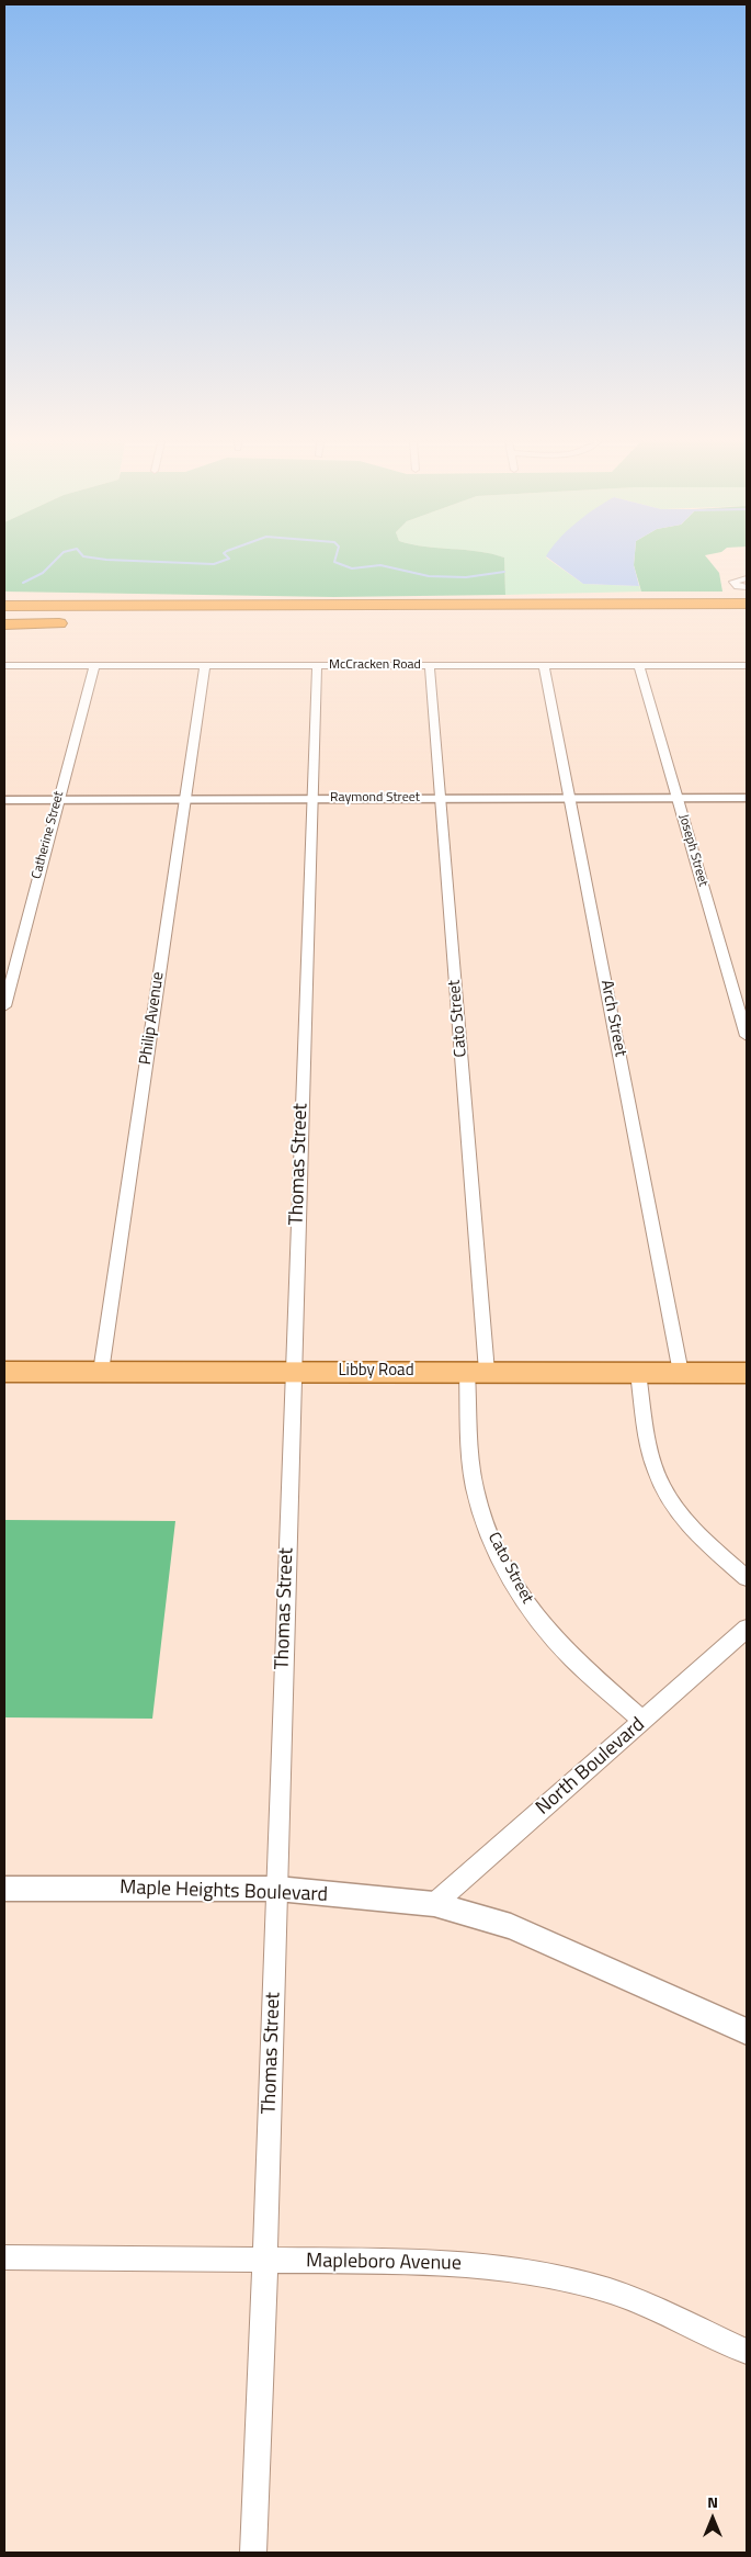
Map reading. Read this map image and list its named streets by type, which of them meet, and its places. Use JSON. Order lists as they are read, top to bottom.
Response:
{
  "streets": {
    "main road": ["Libby Road"],
    "street": [
      "McCracken Road",
      "Raymond Street",
      "Catherine Street",
      "Joseph Street",
      "Philip Avenue",
      "Cato Street",
      "Arch Street",
      "Thomas Street",
      "North Boulevard",
      "Maple Heights Boulevard",
      "Mapleboro Avenue"
    ]
  },
  "crossings": [
    ["McCracken Road", "Catherine Street"],
    ["McCracken Road", "Joseph Street"],
    ["McCracken Road", "Philip Avenue"],
    ["McCracken Road", "Cato Street"],
    ["McCracken Road", "Arch Street"],
    ["McCracken Road", "Thomas Street"],
    ["Raymond Street", "Catherine Street"],
    ["Raymond Street", "Joseph Street"],
    ["Raymond Street", "Philip Avenue"],
    ["Raymond Street", "Cato Street"],
    ["Raymond Street", "Arch Street"],
    ["Raymond Street", "Thomas Street"],
    ["Philip Avenue", "Libby Road"],
    ["Cato Street", "Libby Road"],
    ["Cato Street", "North Boulevard"],
    ["Arch Street", "Libby Road"],
    ["Thomas Street", "Libby Road"],
    ["Thomas Street", "Maple Heights Boulevard"],
    ["Thomas Street", "Mapleboro Avenue"],
    ["North Boulevard", "Maple Heights Boulevard"]
  ],
  "north": "top"
}
